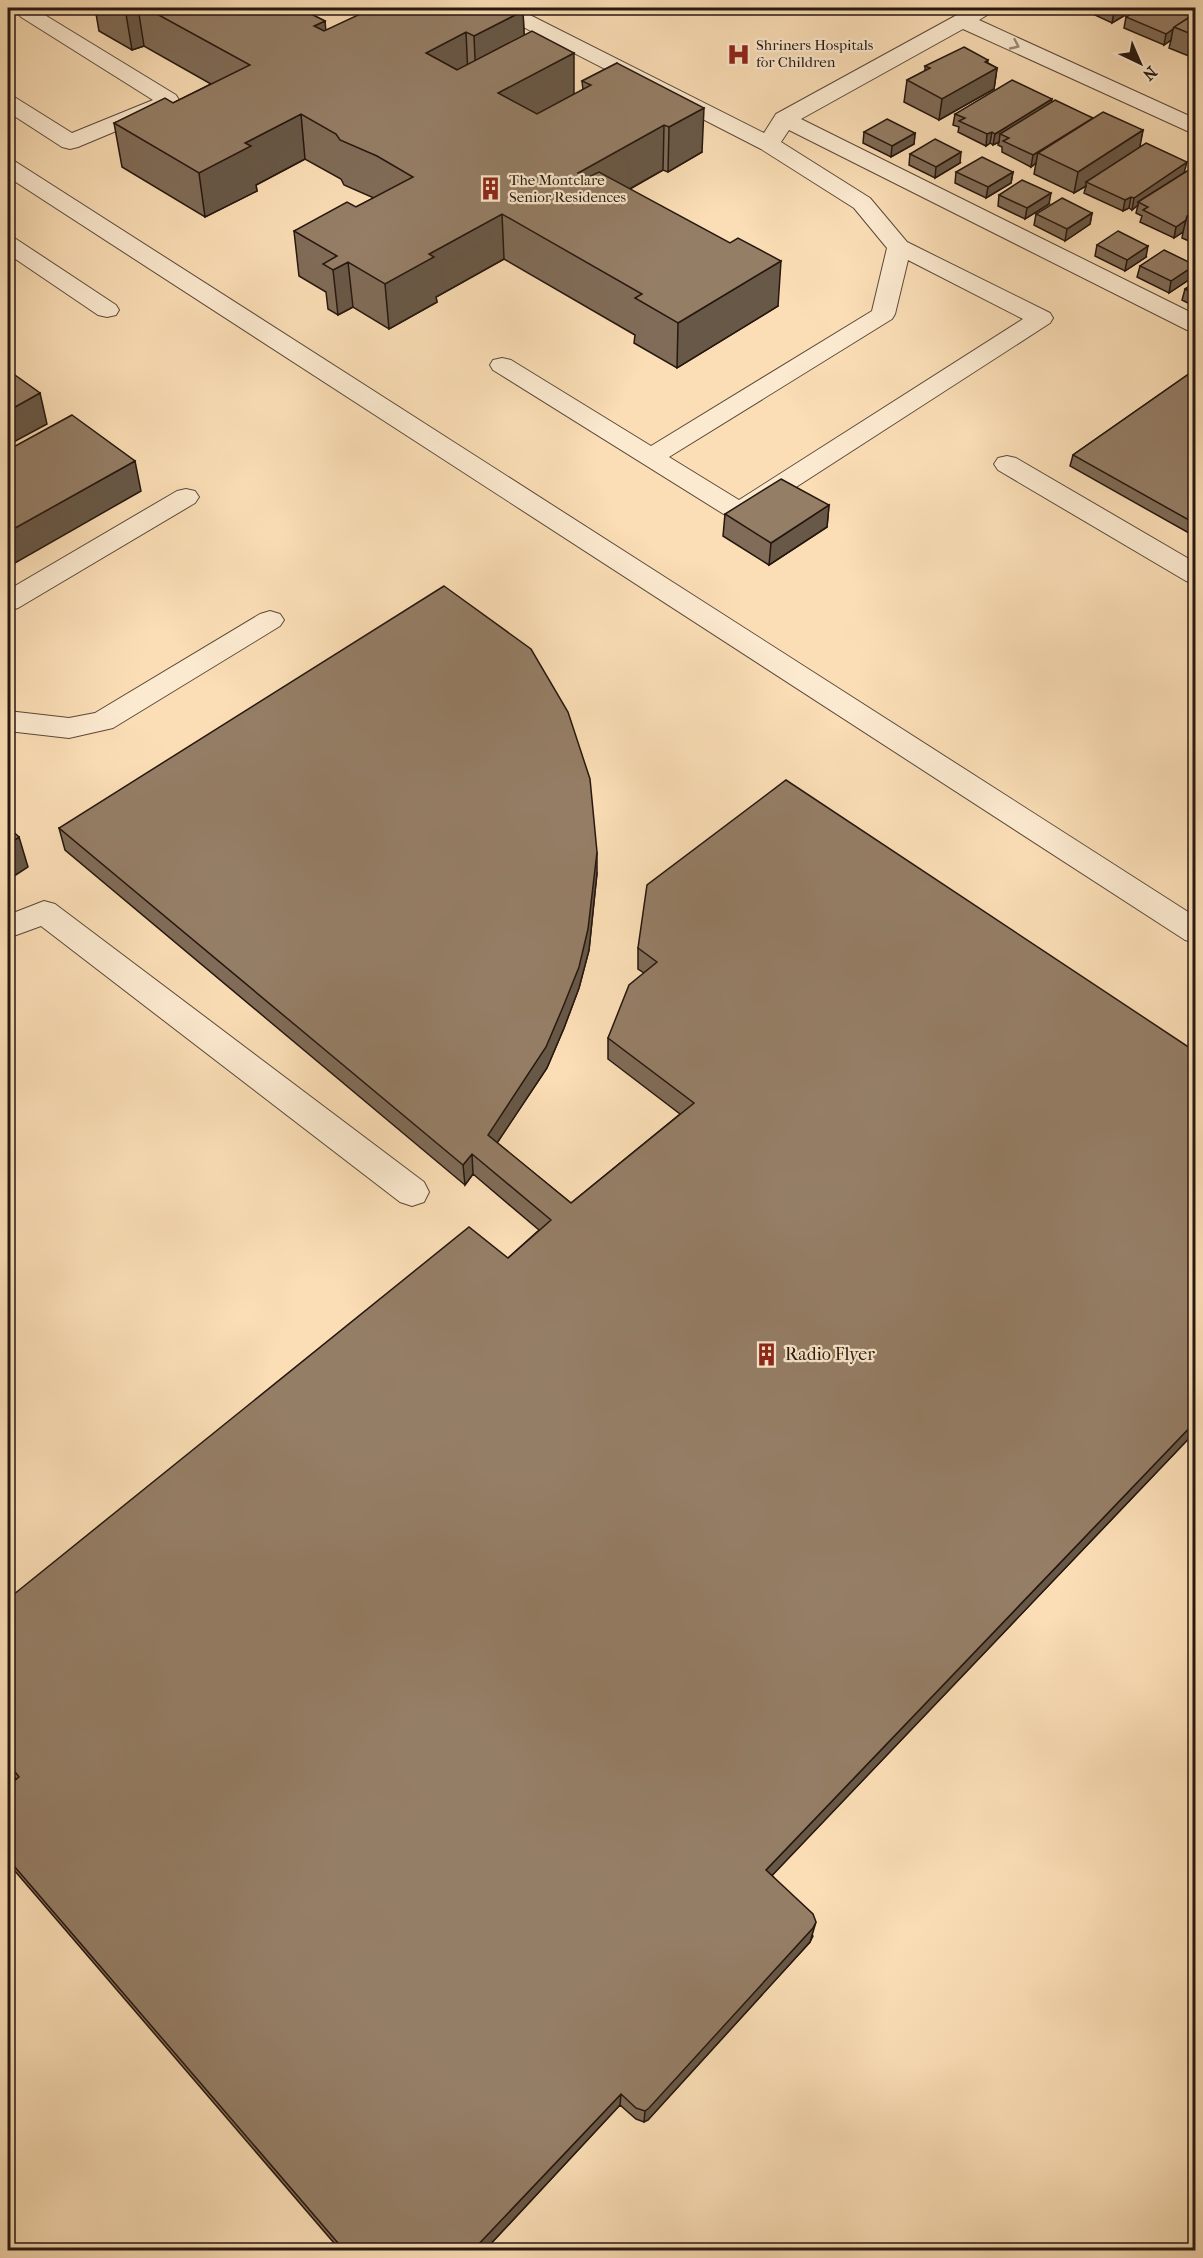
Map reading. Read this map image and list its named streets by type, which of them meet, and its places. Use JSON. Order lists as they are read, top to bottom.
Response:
{
  "places": {
    "hospital": ["Shriners Hospitals for Children"],
    "building": ["The Montclare Senior Residences", "Radio Flyer"]
  },
  "north": "bottom right"
}
